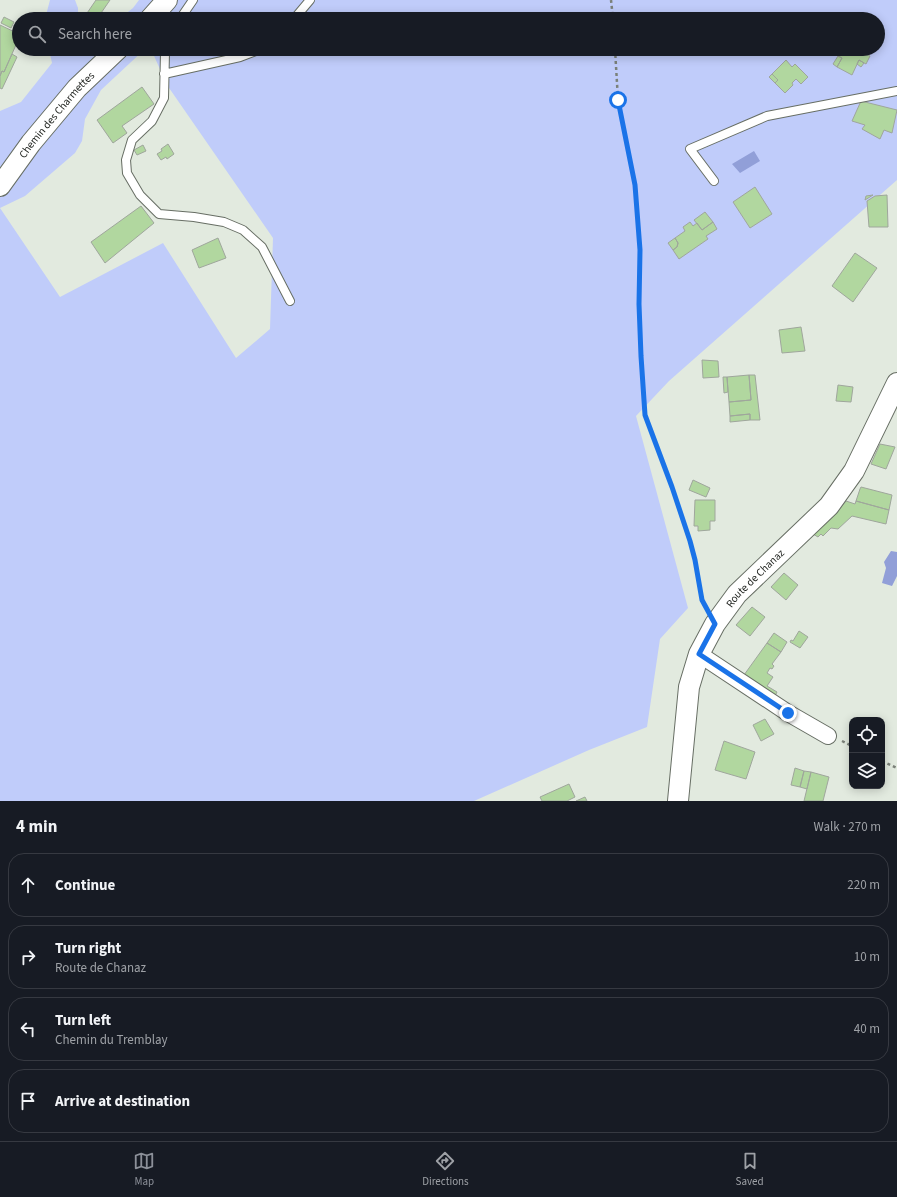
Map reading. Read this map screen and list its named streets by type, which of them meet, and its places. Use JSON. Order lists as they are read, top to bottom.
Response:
{
  "streets": {
    "street": ["Chemin des Charmettes", "Route de Chanaz"]
  },
  "page": {
    "search": "Search here",
    "heading": ["4 min", "Walk · 270 m"],
    "list": [
      ["Continue", "220 m"],
      ["Turn right", "Route de Chanaz", "10 m"],
      ["Turn left", "Chemin du Tremblay", "40 m"],
      "Arrive at destination"
    ],
    "nav": ["Map", "Directions", "Saved"]
  }
}
